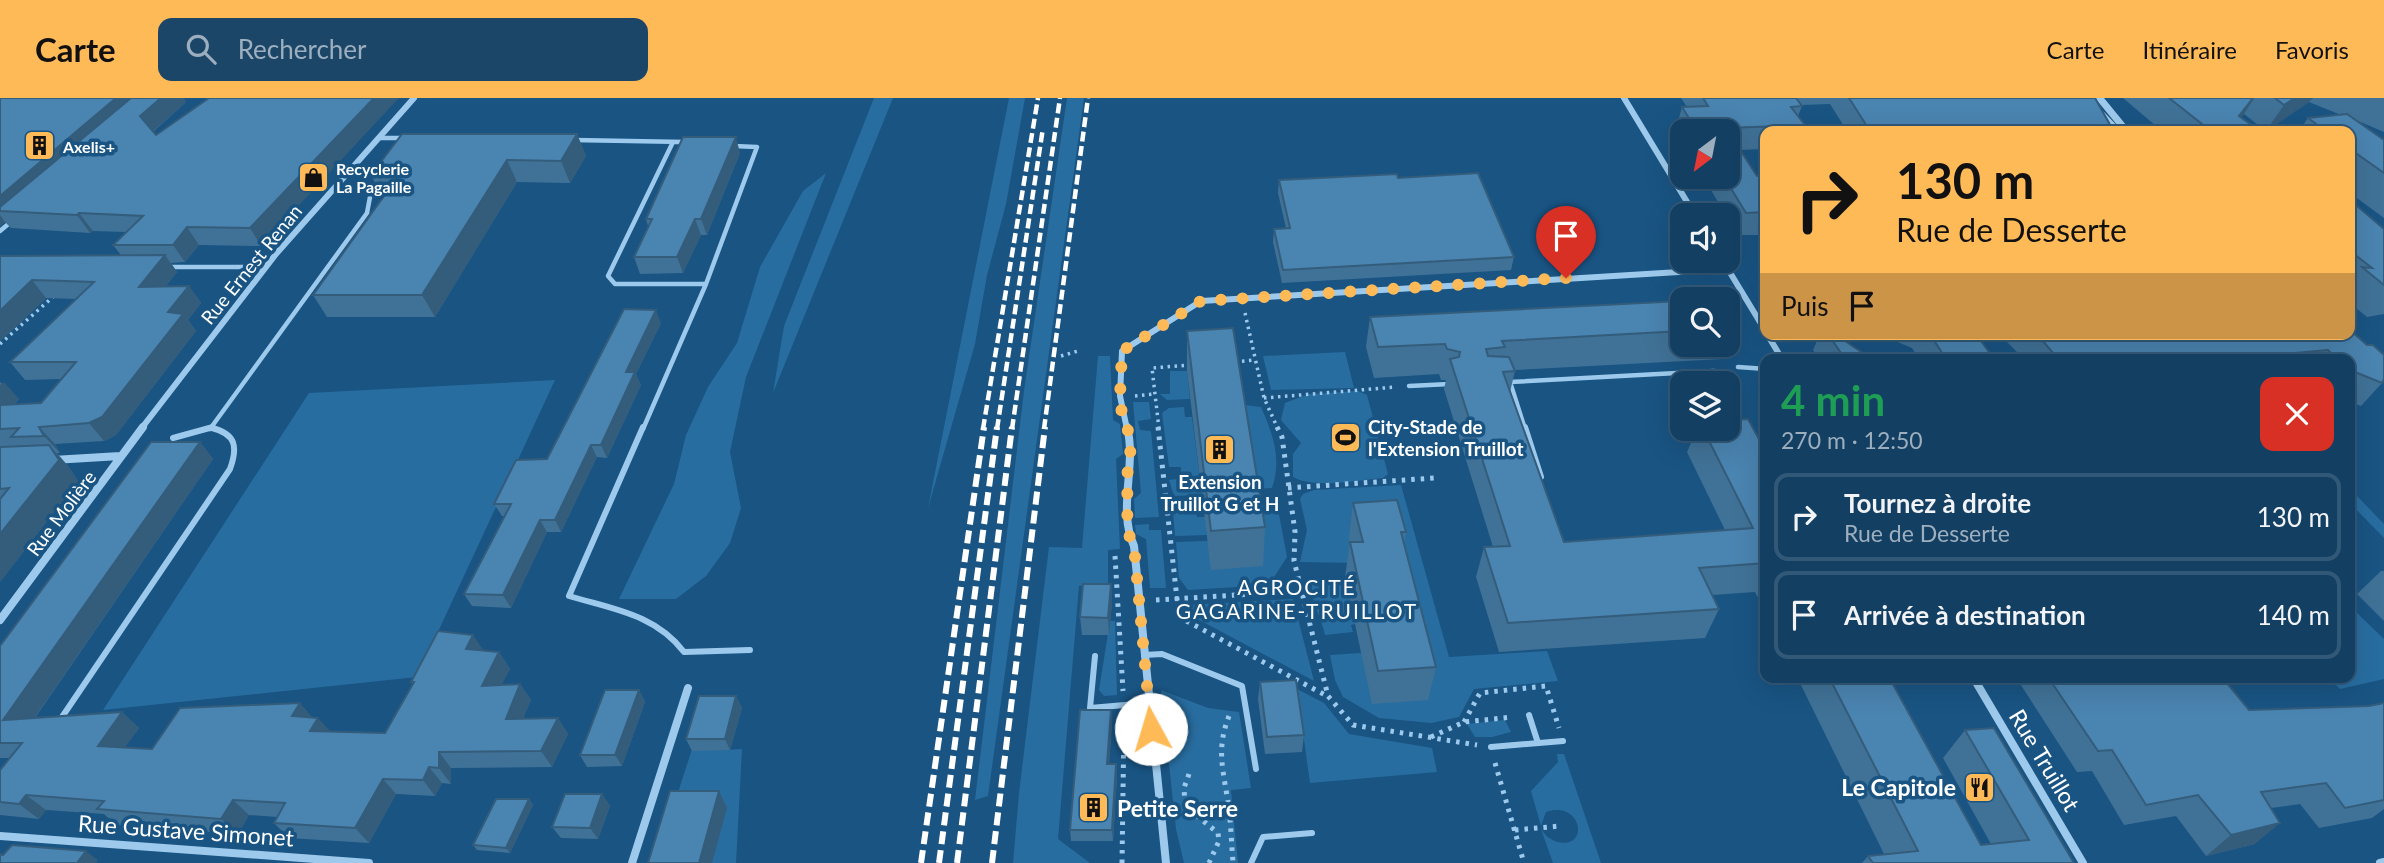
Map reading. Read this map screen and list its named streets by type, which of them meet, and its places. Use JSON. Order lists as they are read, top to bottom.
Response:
{
  "streets": {
    "street": [
      "Rue Ernest Renan",
      "Rue Molière",
      "Rue Truillot",
      "Rue Gustave Simonet"
    ]
  },
  "crossings": [
    ["Rue Ernest Renan", "Rue Molière"]
  ],
  "districts": ["AGROCITÉ GAGARINE-TRUILLOT"],
  "places": {
    "building": ["Axelis+", "Extension Truillot G et H", "Petite Serre"],
    "shop": ["Recyclerie La Pagaille"],
    "sports": ["City-Stade de l'Extension Truillot"],
    "restaurant": ["Le Capitole"]
  },
  "north": "bottom left",
  "page": {
    "header": "Carte",
    "search": "Rechercher",
    "nav": ["Carte", "Itinéraire", "Favoris"],
    "turn": ["130 m", "Rue de Desserte"],
    "then": "Puis",
    "heading": ["4 min", "270 m · 12:50"],
    "list": [
      {
        "name": "Tournez à droite",
        "note": "Rue de Desserte",
        "value": "130 m"
      },
      {
        "name": "Arrivée à destination",
        "value": "140 m"
      }
    ]
  }
}
